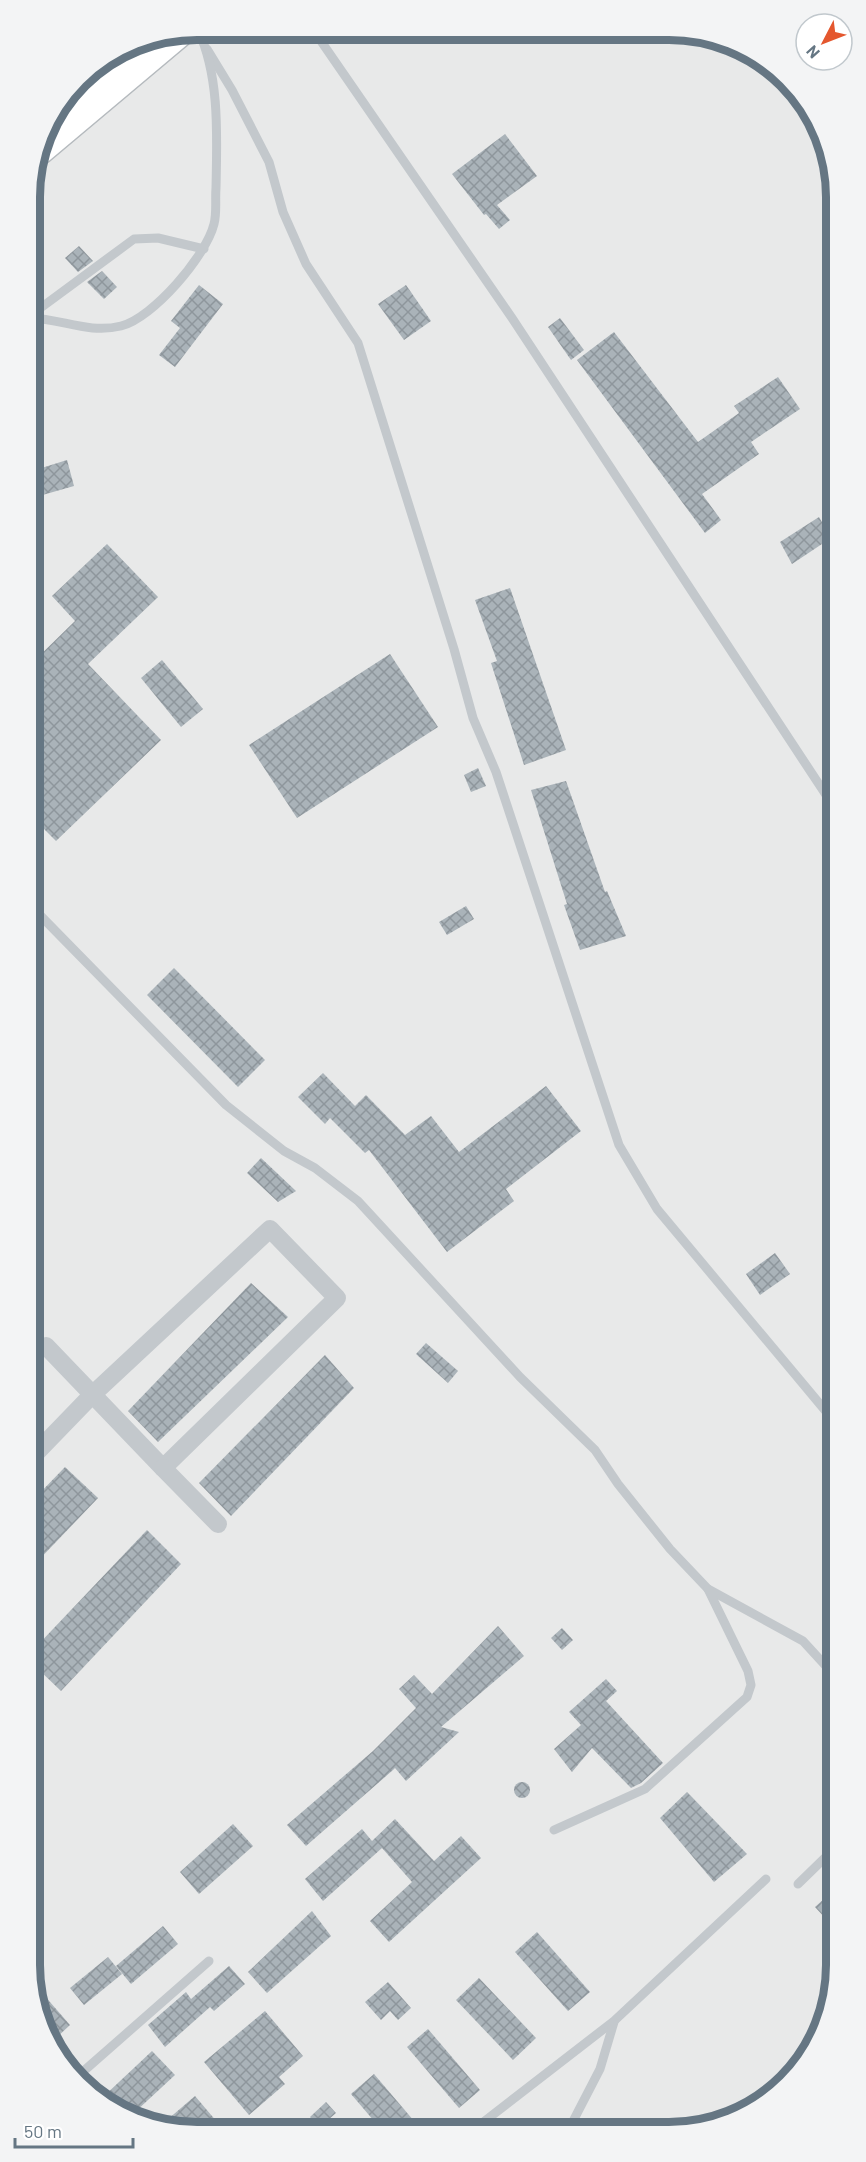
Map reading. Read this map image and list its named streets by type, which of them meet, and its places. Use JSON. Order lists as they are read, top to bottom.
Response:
{
  "scale_bar": "50 m",
  "north": "bottom left"
}
